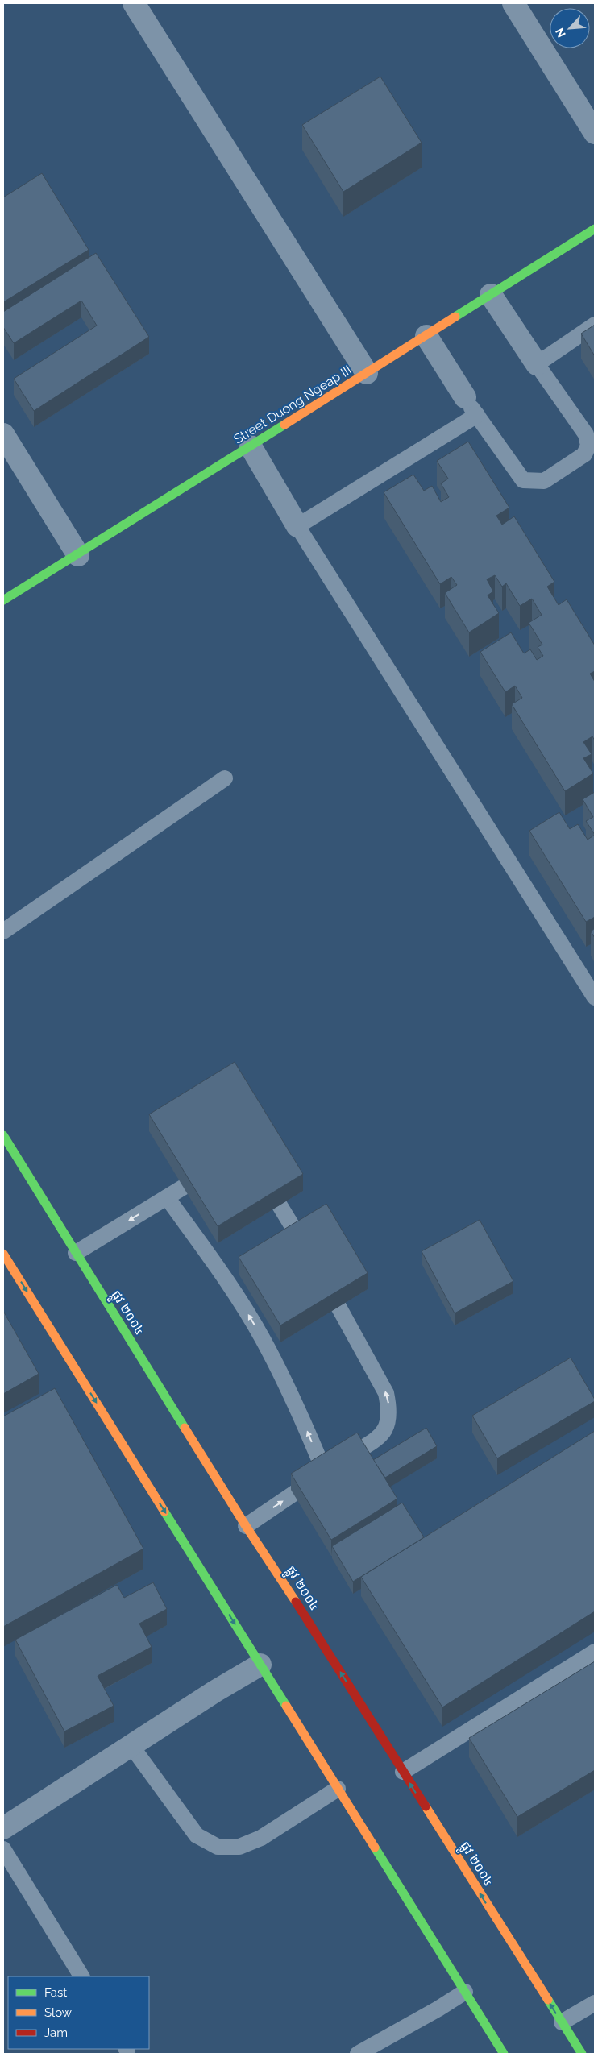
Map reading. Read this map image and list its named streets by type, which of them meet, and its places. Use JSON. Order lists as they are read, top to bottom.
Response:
{
  "streets": {
    "main road": ["Street Duong Ngeap III", "ផ្លូវ ២០០៤"]
  },
  "legend": ["Fast", "Slow", "Jam"],
  "north": "bottom left"
}
